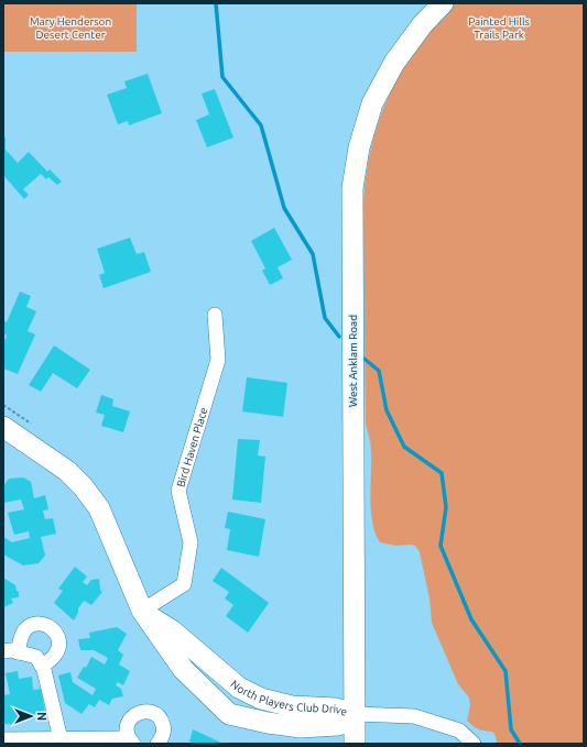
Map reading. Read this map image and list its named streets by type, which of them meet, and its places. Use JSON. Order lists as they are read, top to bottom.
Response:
{
  "streets": {
    "main road": ["West Anklam Road", "North Players Club Drive"],
    "street": ["Bird Haven Place"]
  },
  "crossings": [
    ["West Anklam Road", "North Players Club Drive"],
    ["Bird Haven Place", "North Players Club Drive"]
  ],
  "parks": ["Mary Henderson Desert Center", "Painted Hills Trails Park"],
  "north": "right"
}
